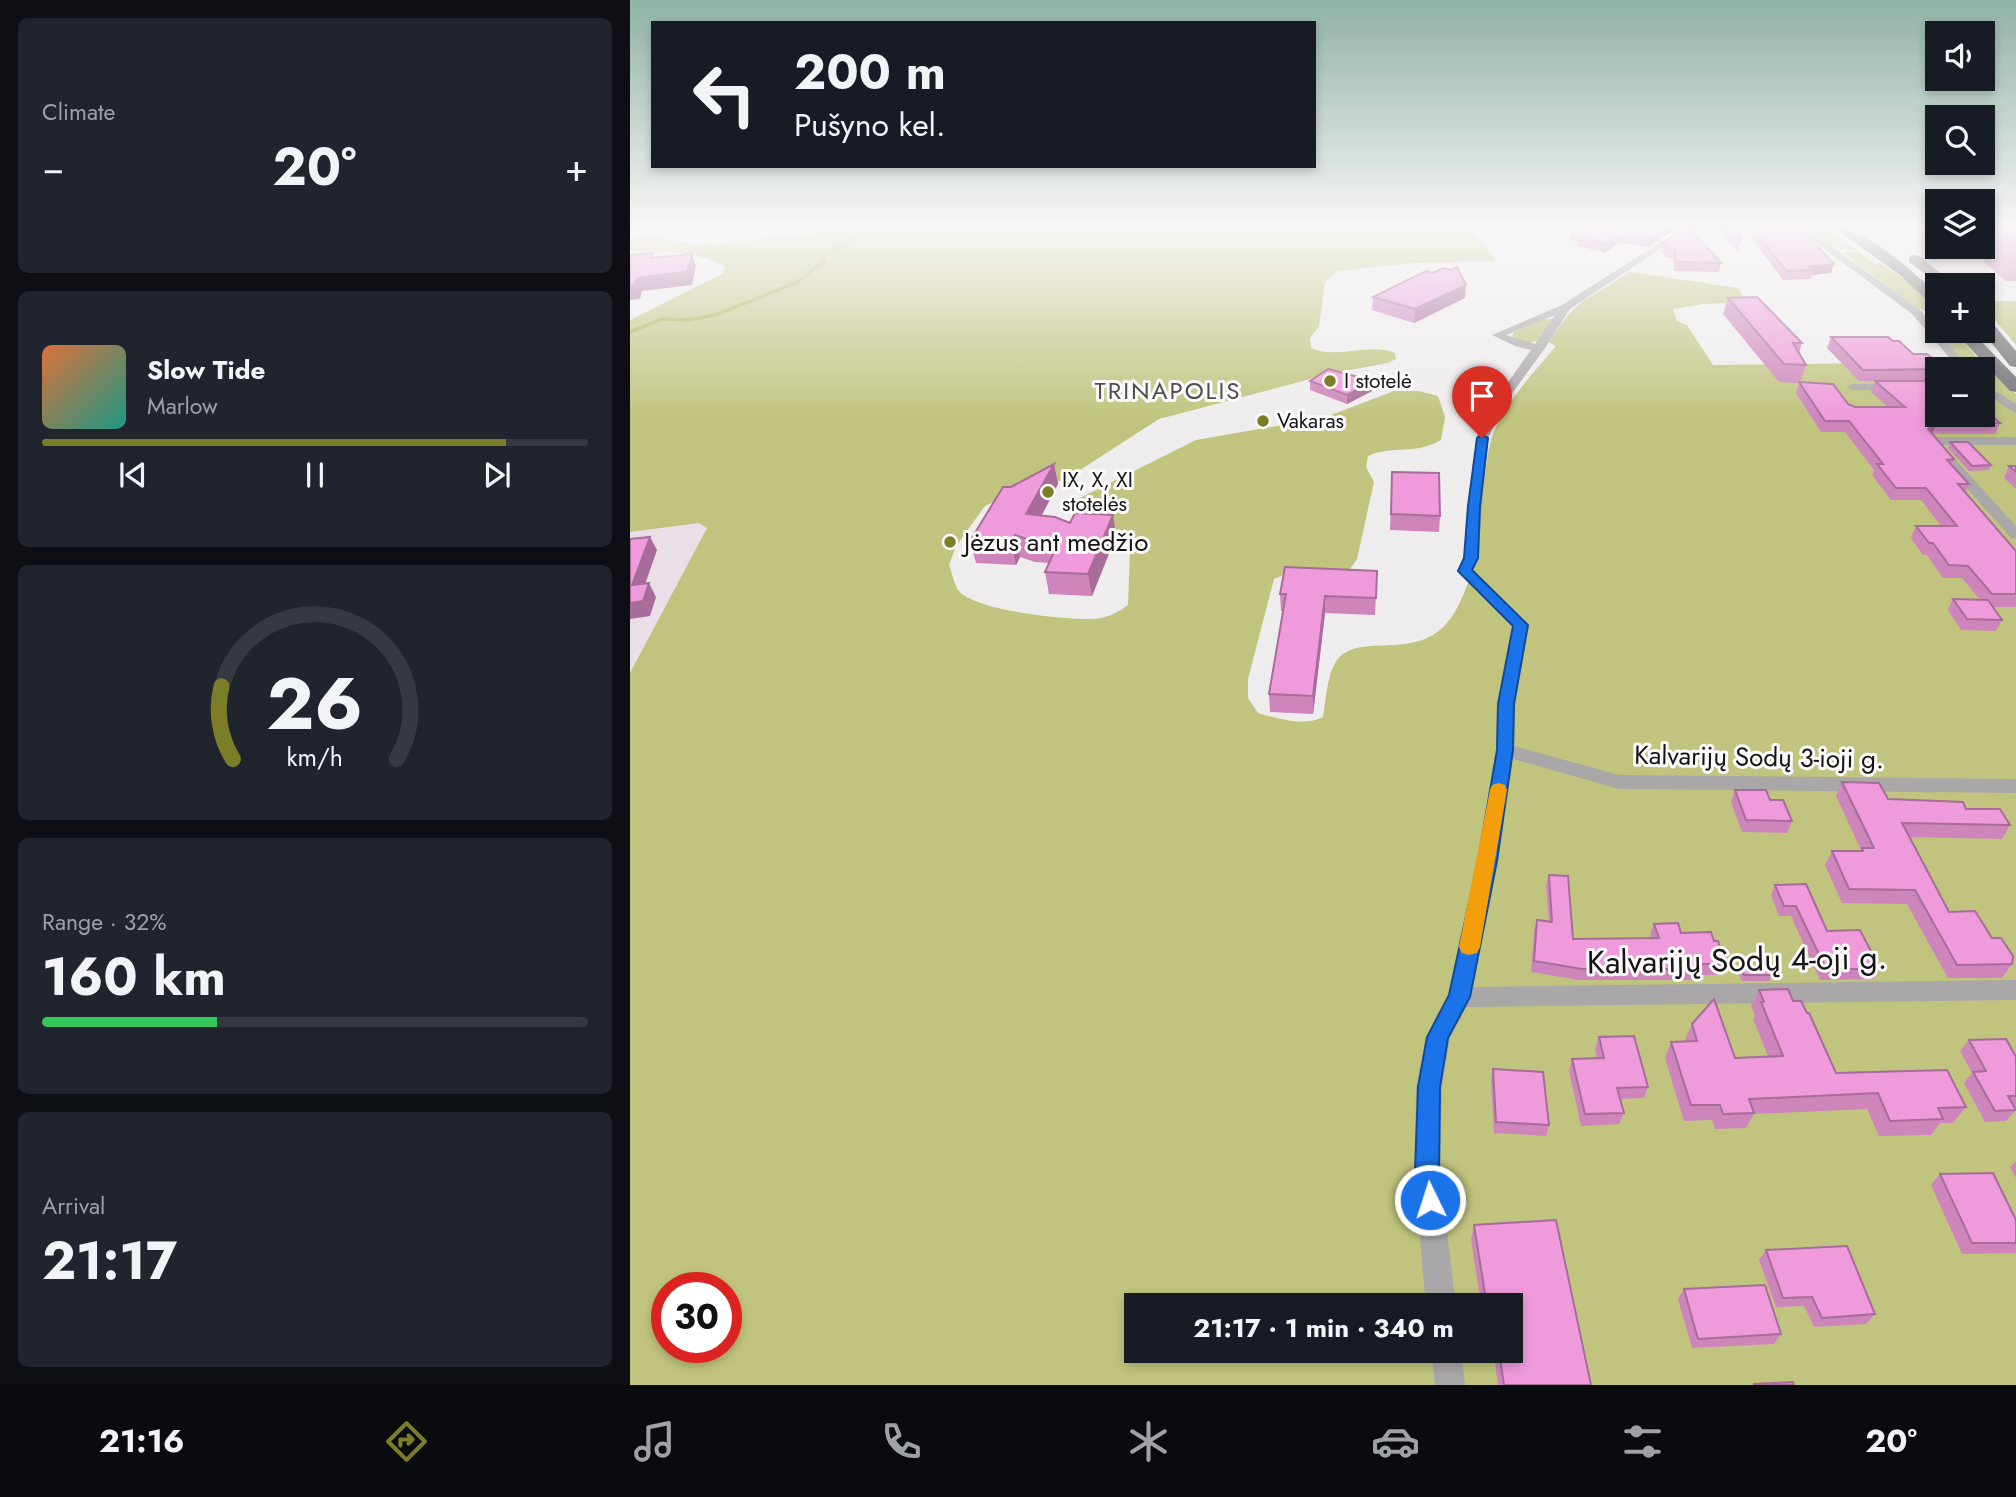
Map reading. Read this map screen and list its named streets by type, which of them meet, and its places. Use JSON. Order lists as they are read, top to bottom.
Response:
{
  "streets": {
    "street": ["Kalvarijų Sodų 3-ioji g.", "Kalvarijų Sodų 4-oji g."]
  },
  "districts": ["TRINAPOLIS"],
  "places": [
    "I stotelė",
    "Vakaras",
    "IX, X, XI stotelės",
    "Jėzus ant medžio"
  ],
  "page": {
    "tile": [
      "Climate",
      ["Range · 32%", "160 km"],
      ["Arrival", "21:17"]
    ],
    "map_buttons": ["+", "−"],
    "turn": ["200 m", "Pušyno kel."],
    "heat": ["−", "20°", "+"],
    "song": ["Slow Tide", "Marlow"],
    "limit": "30",
    "trip": "21:17 · 1 min · 340 m",
    "tabs": ["21:16", "20°"],
    "gauge": ["26", "km/h"]
  }
}
